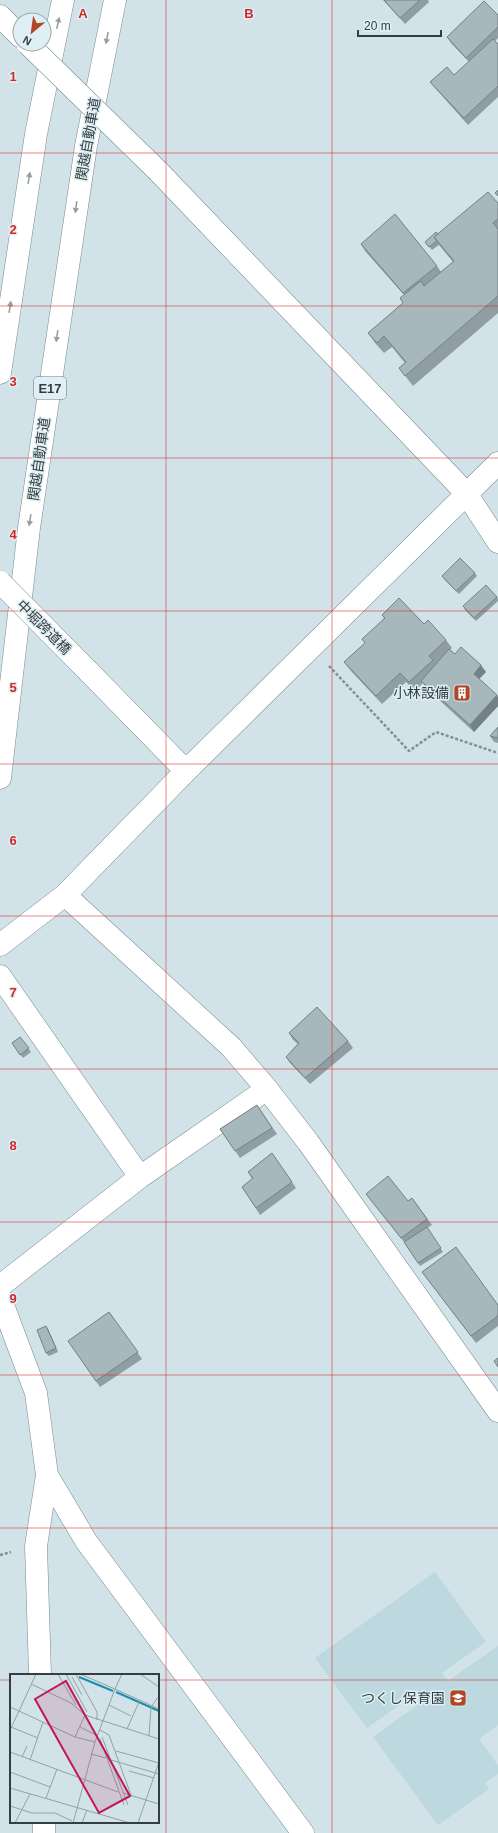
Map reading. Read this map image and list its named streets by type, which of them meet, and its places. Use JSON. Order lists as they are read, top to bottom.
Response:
{
  "streets": {
    "main road": ["関越自動車道", "E17", "中堀跨道橋"]
  },
  "places": {
    "building": ["小林設備"],
    "school or university": ["つくし保育園"]
  },
  "scale_bar": "20 m",
  "north": "bottom left",
  "grid": {
    "columns": ["A", "B"],
    "rows": [
      "1",
      "2",
      "3",
      "4",
      "5",
      "6",
      "7",
      "8",
      "9"
    ]
  }
}
